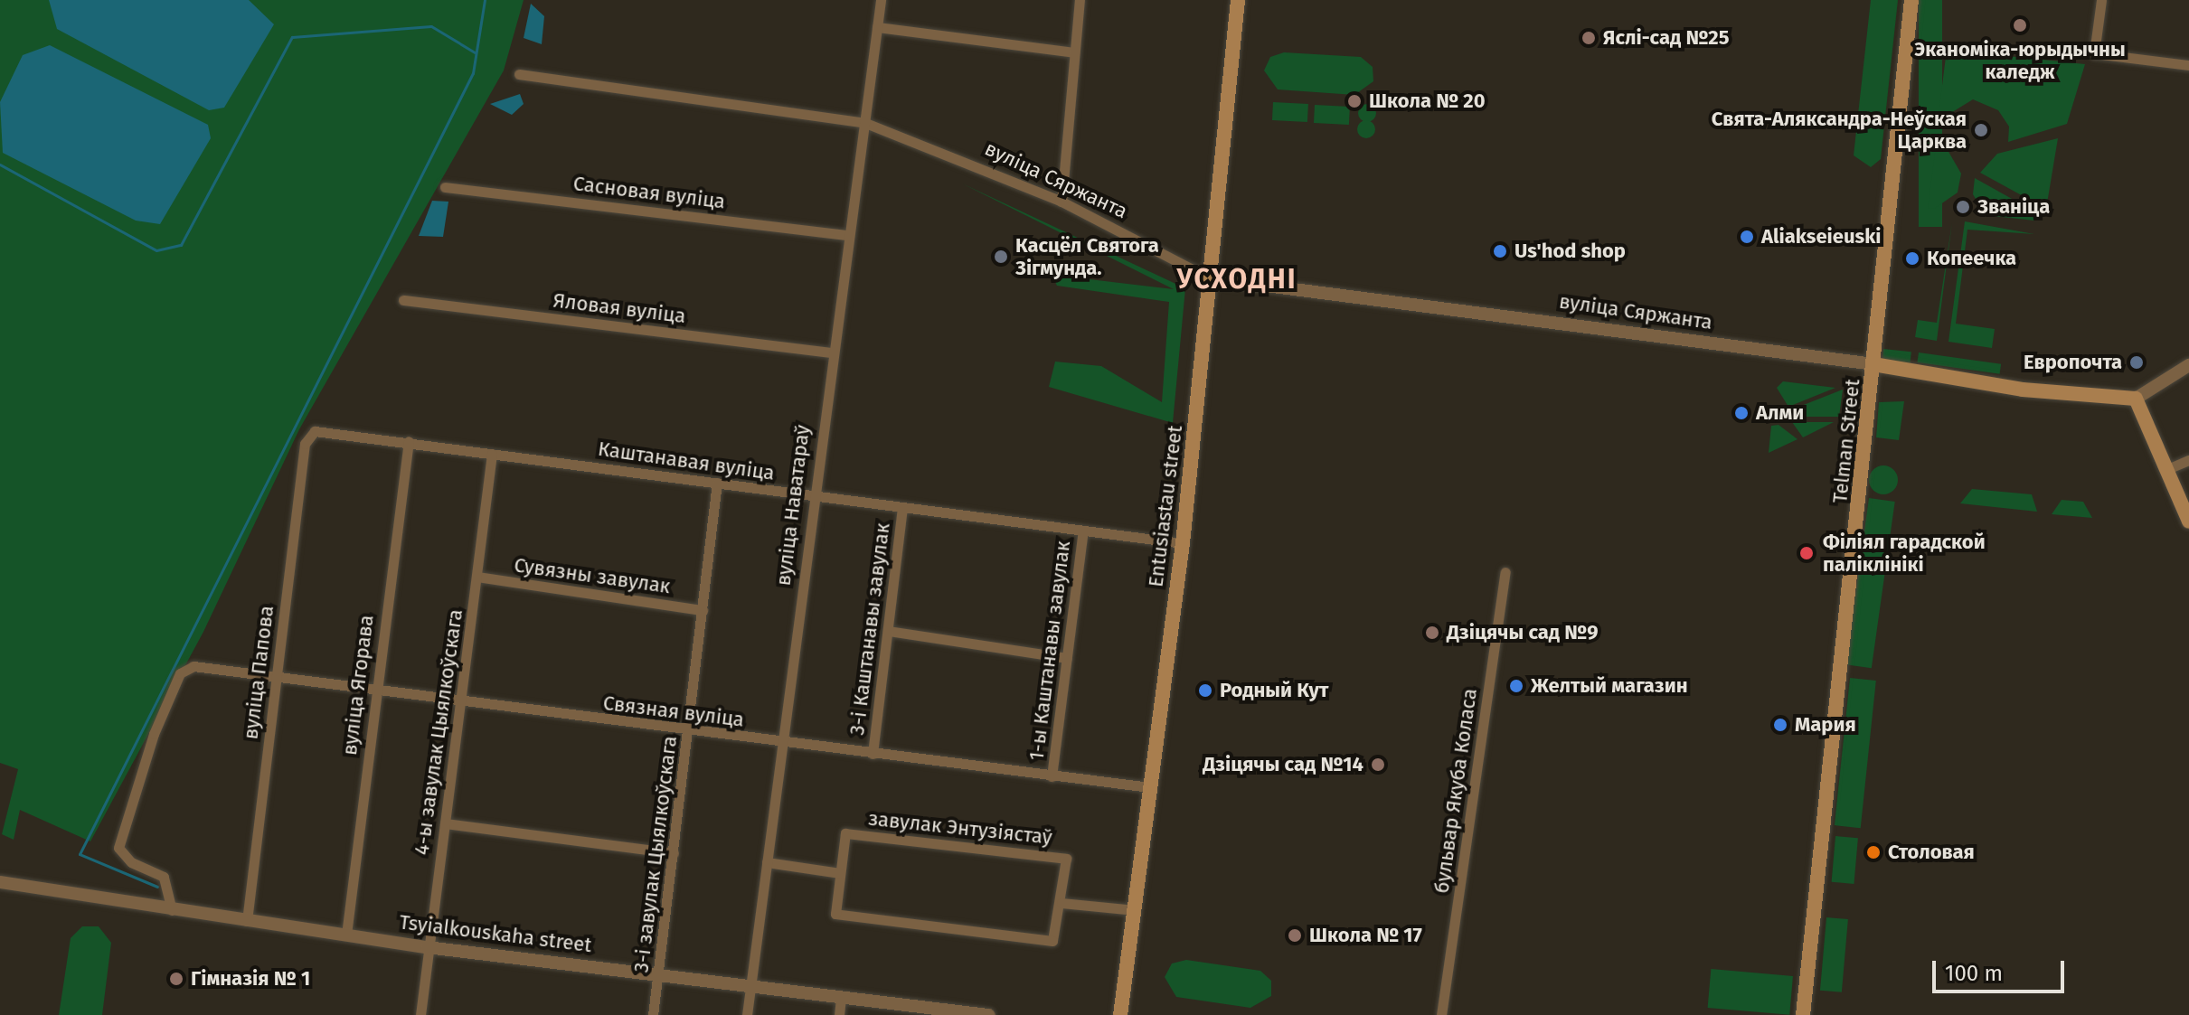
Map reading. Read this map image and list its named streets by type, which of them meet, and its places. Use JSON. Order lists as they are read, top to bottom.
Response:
{
  "streets": {
    "main road": ["Telman Street", "Entusiastau street"],
    "street": [
      "вуліца Сяржанта",
      "Сасновая вуліца",
      "Яловая вуліца",
      "Каштанавая вуліца",
      "вуліца Наватараў",
      "Сувязны завулак",
      "3-і Каштанавы завулак",
      "1-ы Каштанавы завулак",
      "вуліца Папова",
      "вуліца Ягорава",
      "Связная вуліца",
      "4-ы завулак Цыялкоўскага",
      "бульвар Якуба Коласа",
      "завулак Энтузіястаў",
      "3-і завулак Цыялкоўскага",
      "Tsyialkouskaha street"
    ]
  },
  "crossings": [
    ["вуліца Сяржанта", "Telman Street"],
    ["вуліца Сяржанта", "вуліца Наватараў"],
    ["вуліца Сяржанта", "Entusiastau street"],
    ["Сасновая вуліца", "вуліца Наватараў"],
    ["Яловая вуліца", "вуліца Наватараў"],
    ["Каштанавая вуліца", "вуліца Наватараў"],
    ["Каштанавая вуліца", "Entusiastau street"],
    ["Каштанавая вуліца", "3-і Каштанавы завулак"],
    ["Каштанавая вуліца", "1-ы Каштанавы завулак"],
    ["Каштанавая вуліца", "вуліца Папова"],
    ["Каштанавая вуліца", "вуліца Ягорава"],
    ["Каштанавая вуліца", "4-ы завулак Цыялкоўскага"],
    ["Каштанавая вуліца", "3-і завулак Цыялкоўскага"],
    ["вуліца Наватараў", "Связная вуліца"],
    ["вуліца Наватараў", "Tsyialkouskaha street"],
    ["Entusiastau street", "Связная вуліца"],
    ["Сувязны завулак", "4-ы завулак Цыялкоўскага"],
    ["Сувязны завулак", "3-і завулак Цыялкоўскага"],
    ["3-і Каштанавы завулак", "Связная вуліца"],
    ["1-ы Каштанавы завулак", "Связная вуліца"],
    ["вуліца Папова", "Связная вуліца"],
    ["вуліца Папова", "Tsyialkouskaha street"],
    ["вуліца Ягорава", "Связная вуліца"],
    ["вуліца Ягорава", "Tsyialkouskaha street"],
    ["Связная вуліца", "4-ы завулак Цыялкоўскага"],
    ["Связная вуліца", "3-і завулак Цыялкоўскага"],
    ["Связная вуліца", "Tsyialkouskaha street"],
    ["4-ы завулак Цыялкоўскага", "Tsyialkouskaha street"],
    ["3-і завулак Цыялкоўскага", "Tsyialkouskaha street"]
  ],
  "districts": ["УСХОДНІ"],
  "places": [
    "Эканоміка-юрыдычны каледж",
    "Яслі-сад №25",
    "Школа № 20",
    "Свята-Аляксандра-Неўская Царква",
    "Званіца",
    "Aliakseieuski",
    "Us'hod shop",
    "Касцёл Святога Зігмунда.",
    "Копеечка",
    "Европочта",
    "Алми",
    "Філіял гарадской паліклінікі",
    "Дзіцячы сад №9",
    "Желтый магазин",
    "Родный Кут",
    "Мария",
    "Дзіцячы сад №14",
    "Столовая",
    "Школа № 17",
    "Гімназія № 1"
  ],
  "scale_bar": "100 m"
}
